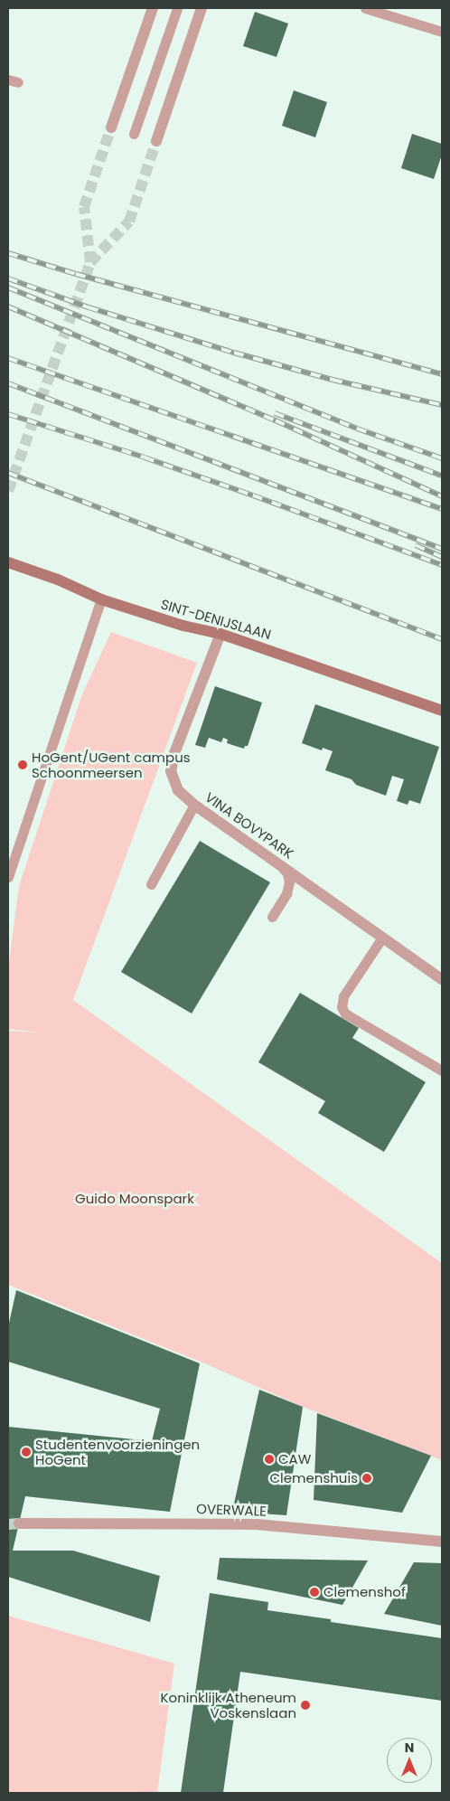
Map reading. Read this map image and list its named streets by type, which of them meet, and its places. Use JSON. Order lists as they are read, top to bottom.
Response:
{
  "streets": {
    "street": ["SINT-DENIJSLAAN", "VINA BOVYPARK", "OVERWALE"]
  },
  "crossings": [
    ["SINT-DENIJSLAAN", "VINA BOVYPARK"]
  ],
  "parks": ["Guido Moonspark"],
  "places": [
    "HoGent/UGent campus Schoonmeersen",
    "Studentenvoorzieningen HoGent",
    "CAW",
    "Clemenshuis",
    "Clemenshof",
    "Koninklijk Atheneum Voskenslaan"
  ],
  "north": "top"
}
